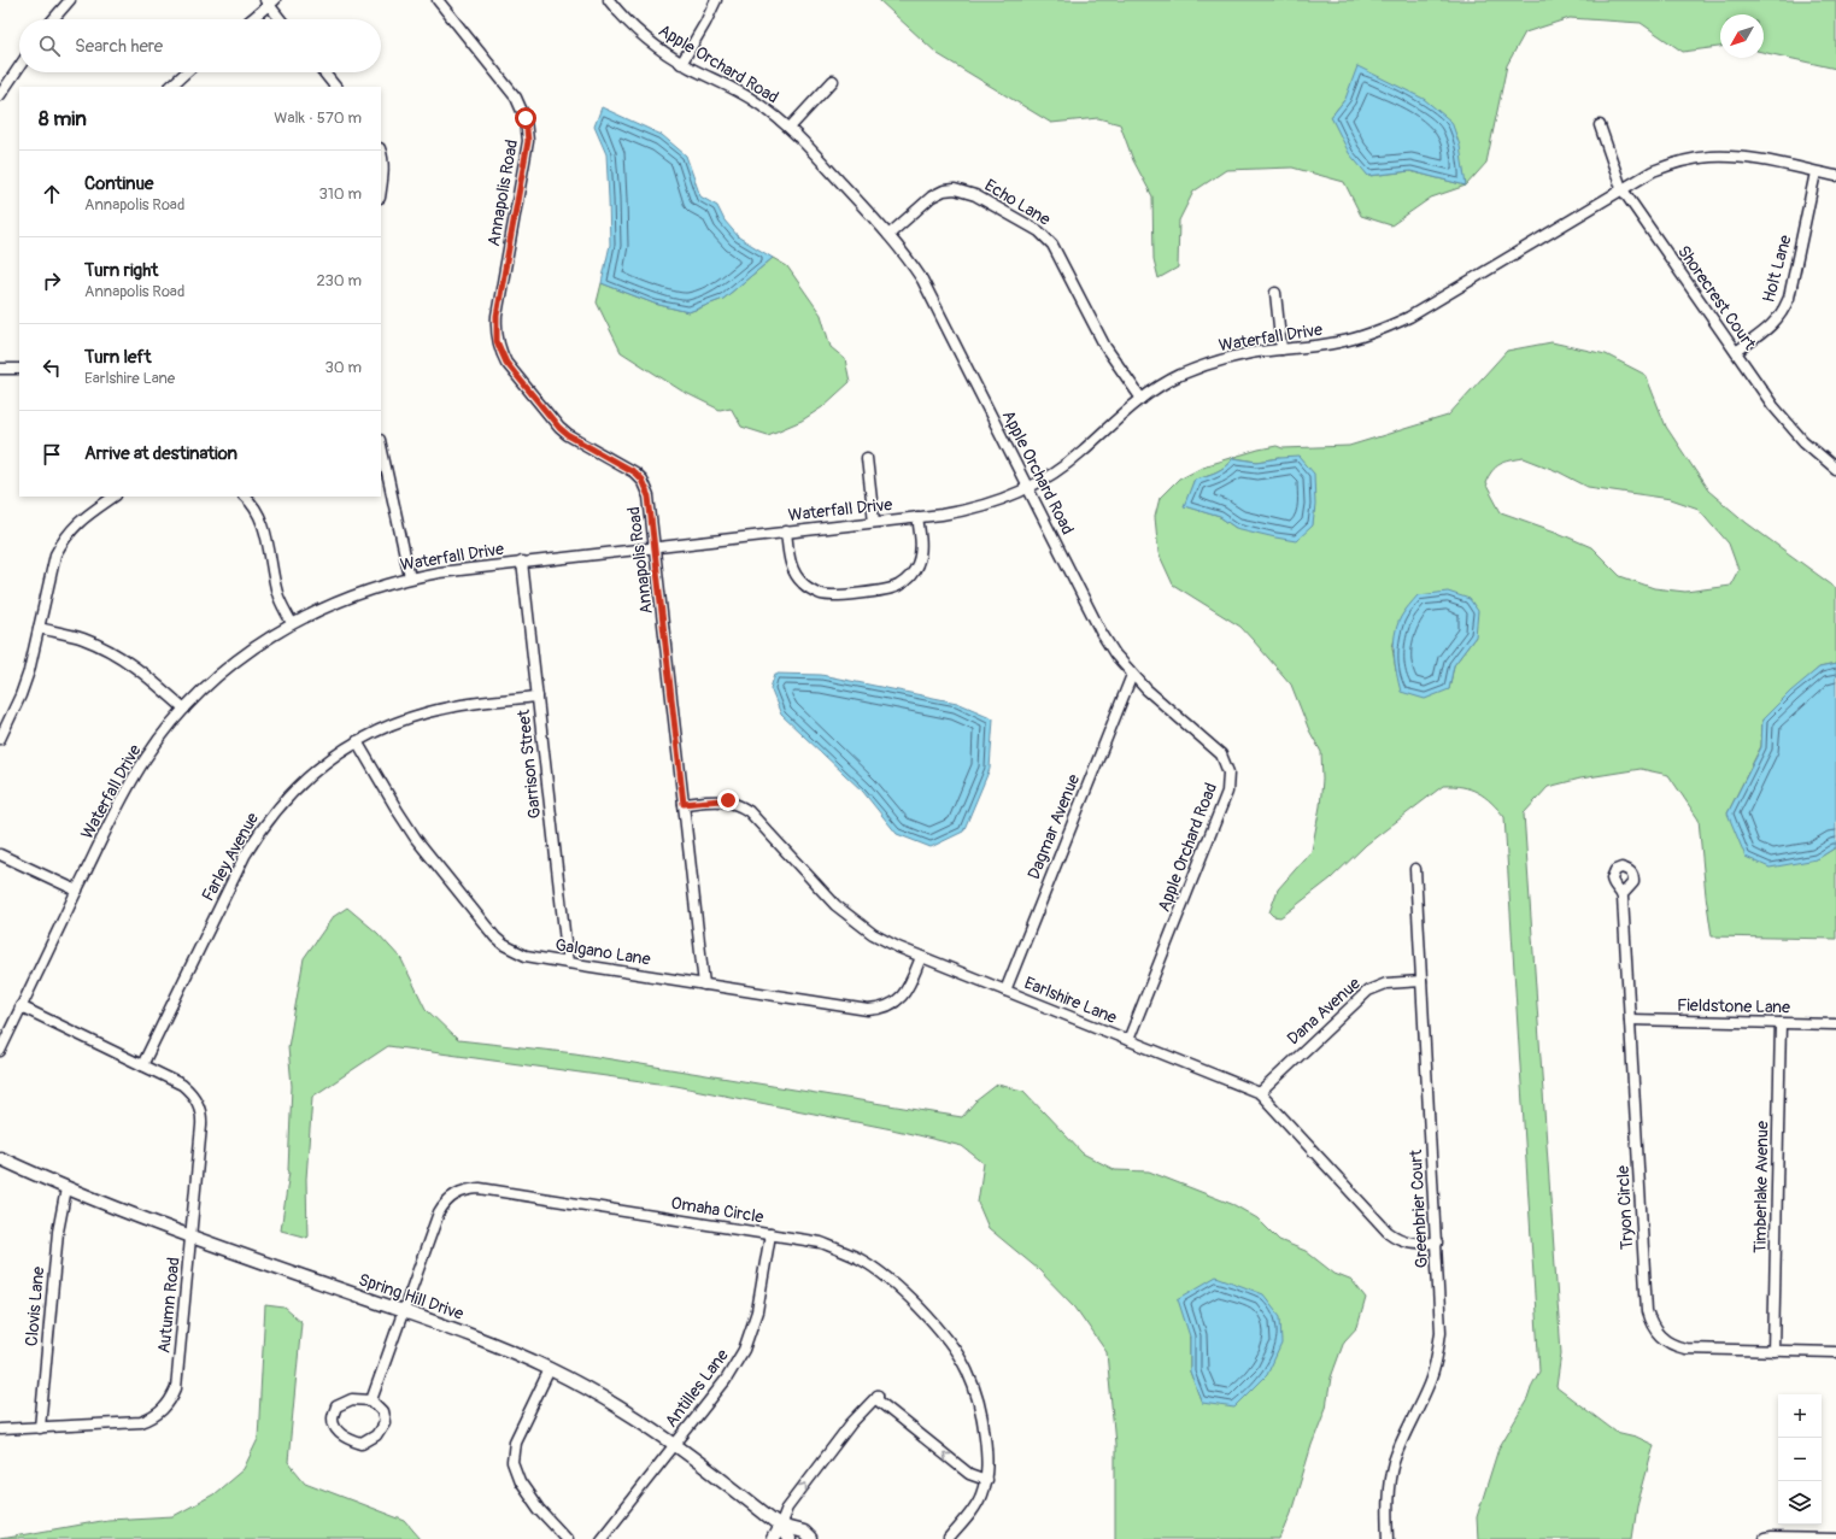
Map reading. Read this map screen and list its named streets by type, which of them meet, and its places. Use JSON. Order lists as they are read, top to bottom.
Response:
{
  "streets": {
    "main road": ["Spring Hill Drive"],
    "street": [
      "Apple Orchard Road",
      "Annapolis Road",
      "Echo Lane",
      "Holt Lane",
      "Shorecrest Court",
      "Waterfall Drive",
      "Garrison Street",
      "Dagmar Avenue",
      "Farley Avenue",
      "Galgano Lane",
      "Earlshire Lane",
      "Fieldstone Lane",
      "Dana Avenue",
      "Timberlake Avenue",
      "Tryon Circle",
      "Greenbrier Court",
      "Omaha Circle",
      "Autumn Road",
      "Clovis Lane",
      "Antilles Lane"
    ]
  },
  "crossings": [
    ["Apple Orchard Road", "Echo Lane"],
    ["Apple Orchard Road", "Waterfall Drive"],
    ["Apple Orchard Road", "Dagmar Avenue"],
    ["Apple Orchard Road", "Earlshire Lane"],
    ["Annapolis Road", "Waterfall Drive"],
    ["Annapolis Road", "Galgano Lane"],
    ["Annapolis Road", "Earlshire Lane"],
    ["Echo Lane", "Waterfall Drive"],
    ["Holt Lane", "Shorecrest Court"],
    ["Holt Lane", "Waterfall Drive"],
    ["Shorecrest Court", "Waterfall Drive"],
    ["Waterfall Drive", "Garrison Street"],
    ["Garrison Street", "Farley Avenue"],
    ["Garrison Street", "Galgano Lane"],
    ["Dagmar Avenue", "Earlshire Lane"],
    ["Farley Avenue", "Galgano Lane"],
    ["Farley Avenue", "Autumn Road"],
    ["Galgano Lane", "Earlshire Lane"],
    ["Earlshire Lane", "Dana Avenue"],
    ["Earlshire Lane", "Greenbrier Court"],
    ["Fieldstone Lane", "Timberlake Avenue"],
    ["Fieldstone Lane", "Tryon Circle"],
    ["Dana Avenue", "Greenbrier Court"],
    ["Timberlake Avenue", "Tryon Circle"],
    ["Omaha Circle", "Spring Hill Drive"],
    ["Omaha Circle", "Antilles Lane"],
    ["Spring Hill Drive", "Autumn Road"],
    ["Spring Hill Drive", "Clovis Lane"],
    ["Spring Hill Drive", "Antilles Lane"],
    ["Autumn Road", "Clovis Lane"]
  ],
  "north": "bottom left",
  "page": {
    "search": "Search here",
    "heading": ["8 min", "Walk · 570 m"],
    "list": [
      ["Continue", "Annapolis Road", "310 m"],
      ["Turn right", "Annapolis Road", "230 m"],
      ["Turn left", "Earlshire Lane", "30 m"],
      "Arrive at destination"
    ],
    "map_buttons": ["+", "−"]
  }
}
